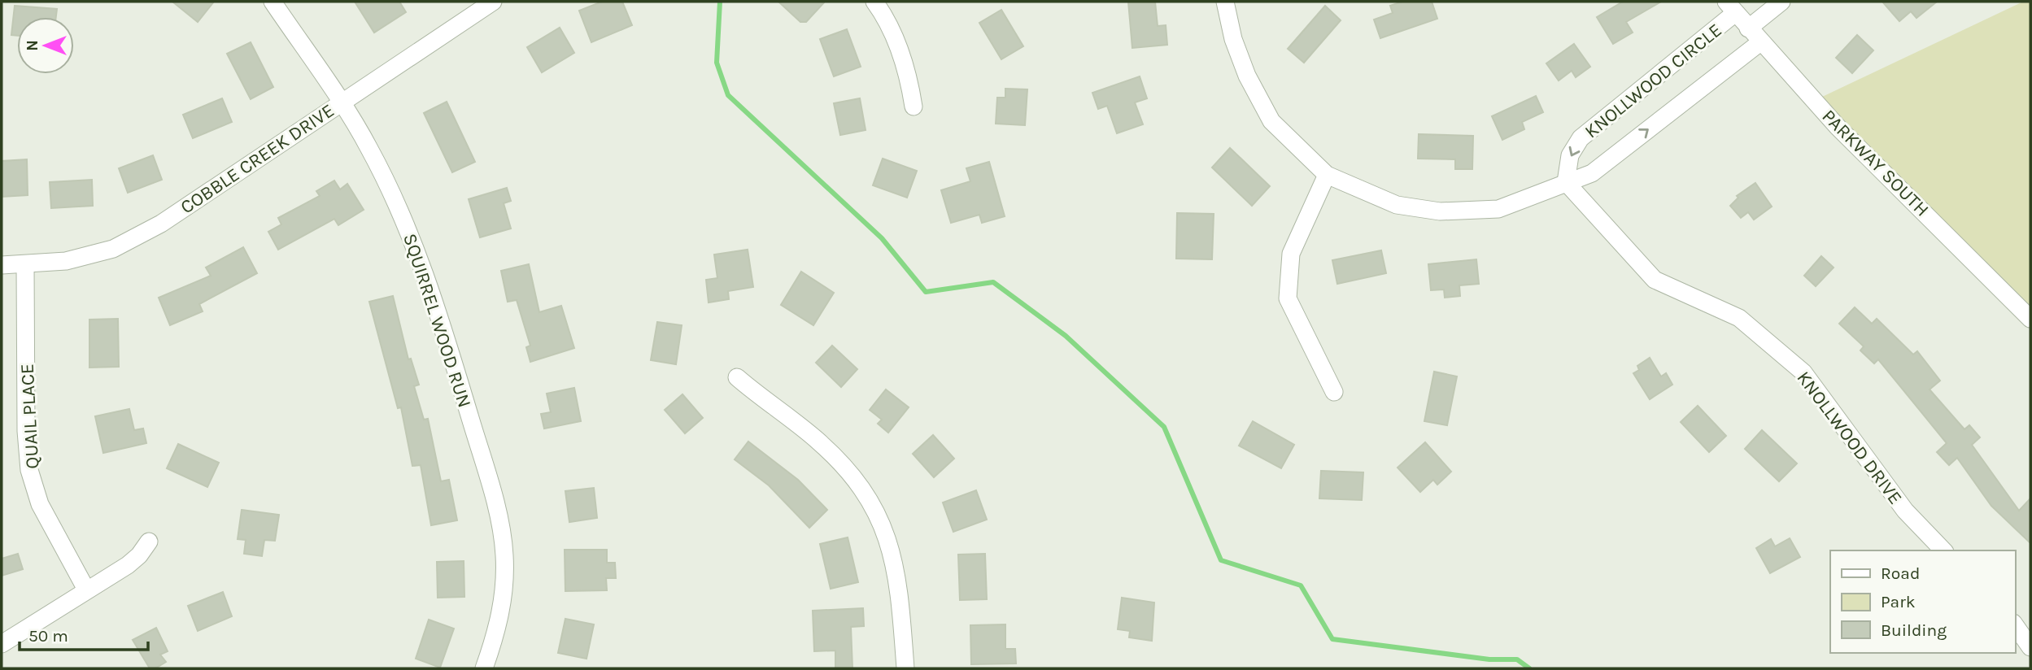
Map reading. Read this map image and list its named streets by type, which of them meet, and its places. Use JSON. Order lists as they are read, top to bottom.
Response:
{
  "streets": {
    "street": [
      "KNOLLWOOD CIRCLE",
      "COBBLE CREEK DRIVE",
      "PARKWAY SOUTH",
      "SQUIRREL WOOD RUN",
      "QUAIL PLACE",
      "KNOLLWOOD DRIVE"
    ]
  },
  "crossings": [
    ["KNOLLWOOD CIRCLE", "PARKWAY SOUTH"],
    ["KNOLLWOOD CIRCLE", "KNOLLWOOD DRIVE"],
    ["COBBLE CREEK DRIVE", "SQUIRREL WOOD RUN"],
    ["COBBLE CREEK DRIVE", "QUAIL PLACE"]
  ],
  "legend": ["Road", "Park", "Building"],
  "scale_bar": "50 m",
  "north": "left"
}
